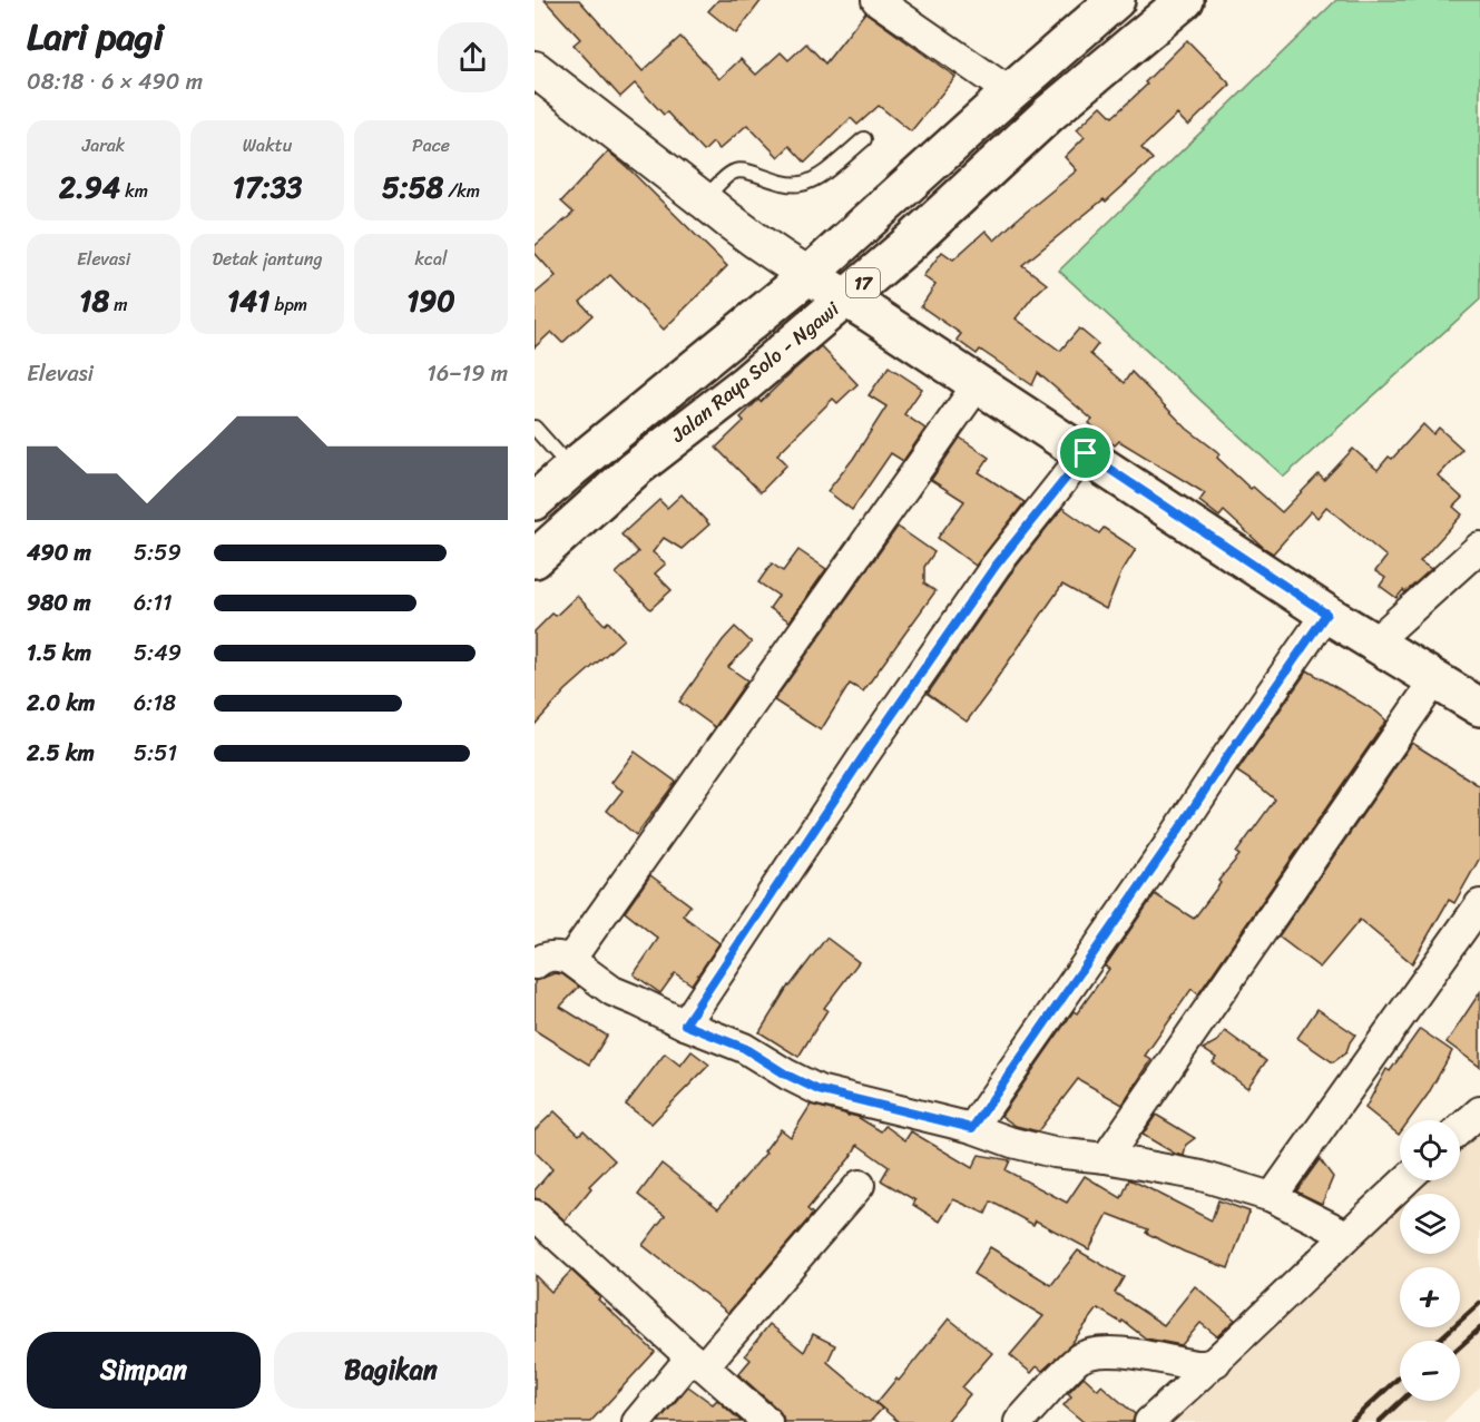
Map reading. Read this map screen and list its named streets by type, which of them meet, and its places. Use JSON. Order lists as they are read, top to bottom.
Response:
{
  "streets": {
    "main road": ["17", "Jalan Raya Solo - Ngawi"]
  },
  "page": {
    "heading": ["Lari pagi", "08:18 · 6 × 490 m"],
    "stats": [
      ["Jarak", "2.94 km"],
      ["Waktu", "17:33"],
      ["Pace", "5:58 /km"],
      ["Elevasi", "18 m"],
      ["Detak jantung", "141 bpm"],
      ["kcal", "190"]
    ],
    "chart": ["Elevasi", "16–19 m"],
    "list": [
      {
        "name": "490 m",
        "note": "5:59"
      },
      {
        "name": "980 m",
        "note": "6:11"
      },
      {
        "name": "1.5 km",
        "note": "5:49"
      },
      {
        "name": "2.0 km",
        "note": "6:18"
      },
      {
        "name": "2.5 km",
        "note": "5:51"
      }
    ],
    "map_buttons": ["+", "−"],
    "buttons": ["Simpan", "Bagikan"]
  }
}
